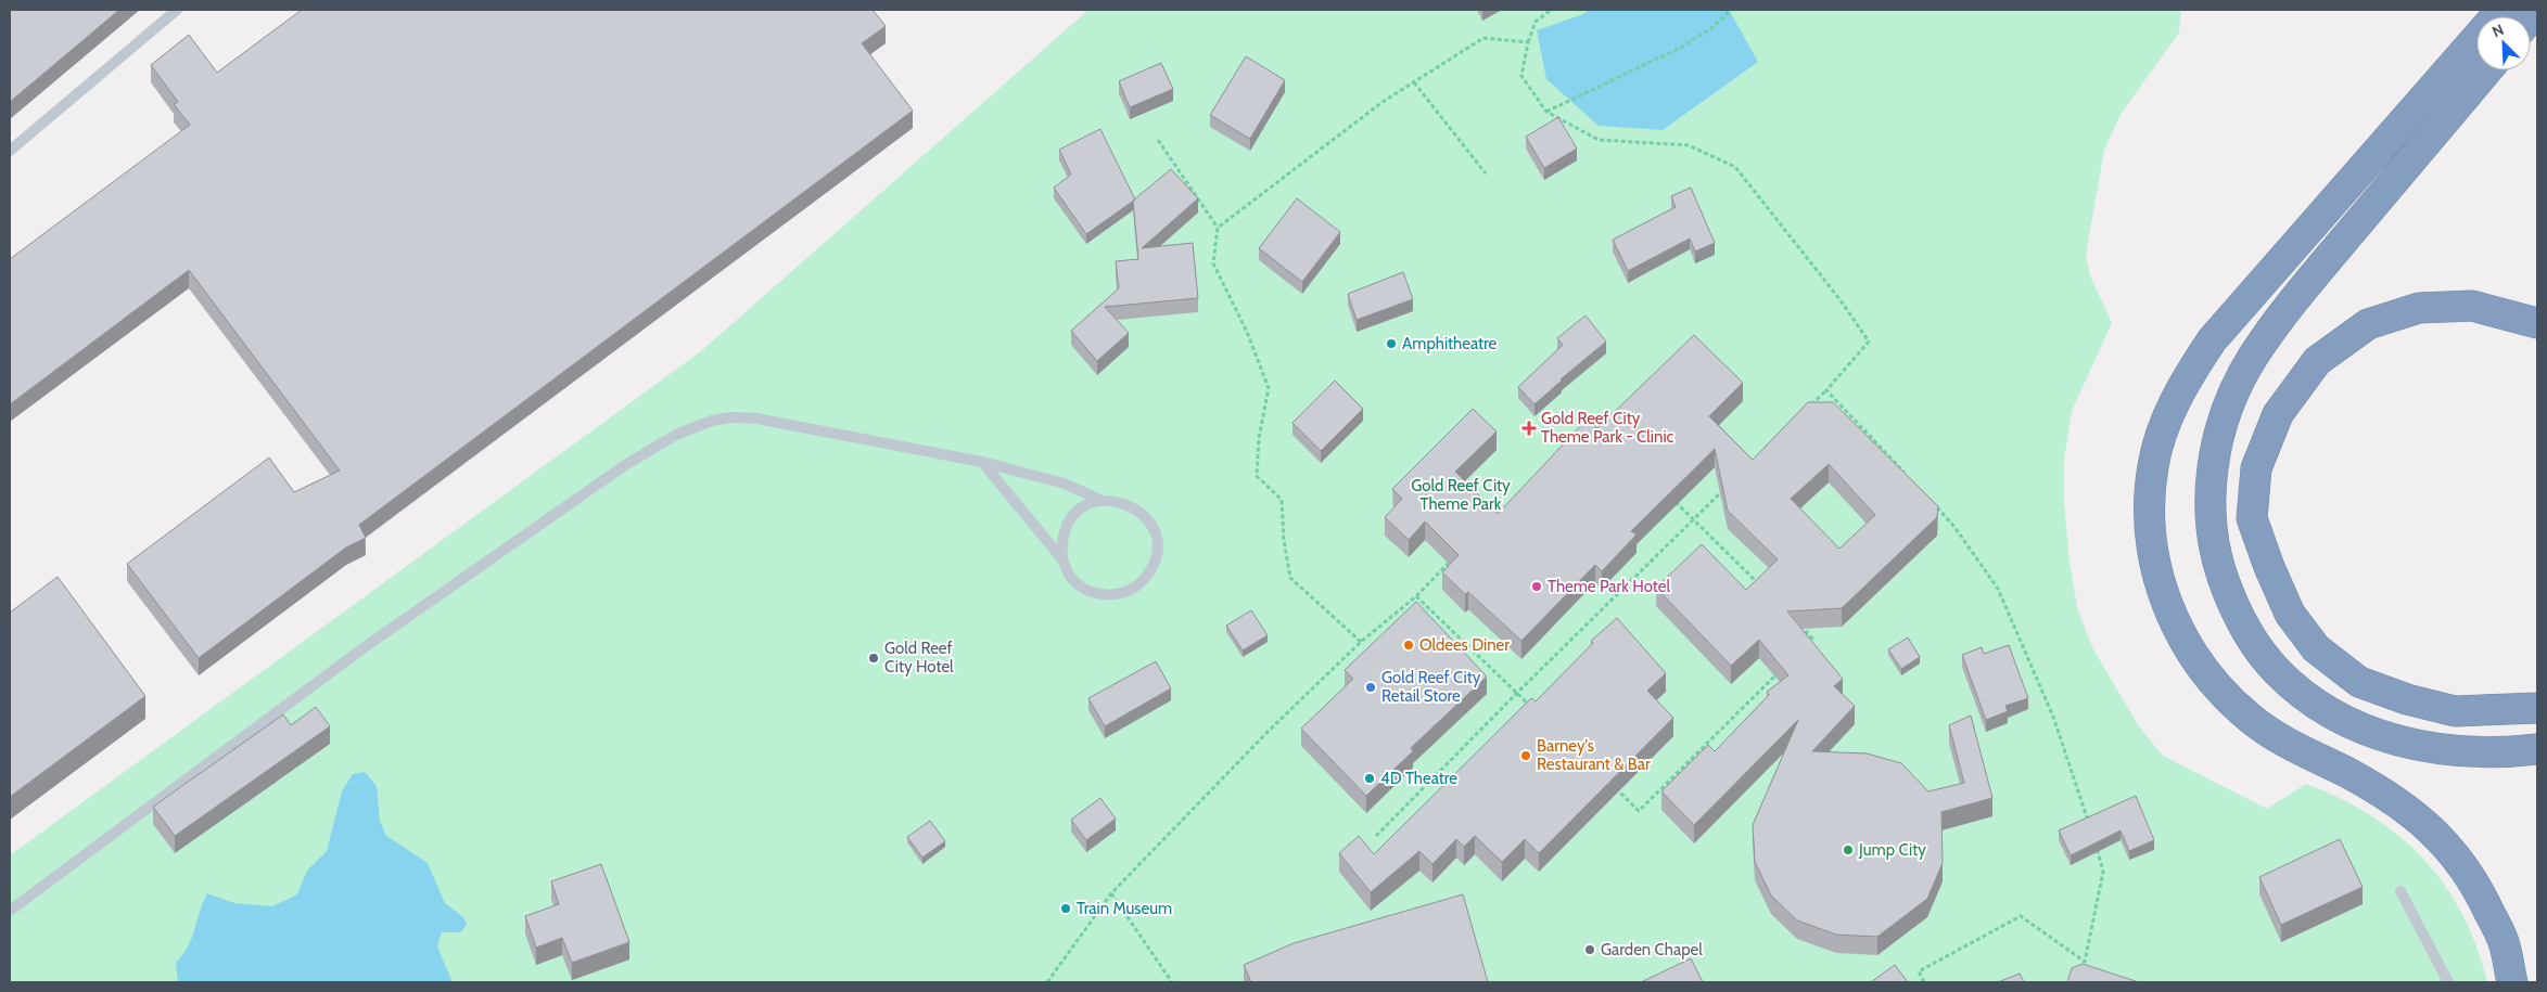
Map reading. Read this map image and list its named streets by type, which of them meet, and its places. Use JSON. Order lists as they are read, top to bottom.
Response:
{
  "parks": ["Gold Reef City Theme Park"],
  "places": {
    "other": [
      "Amphitheatre",
      "Theme Park Hotel",
      "Oldees Diner",
      "Gold Reef City Hotel",
      "Gold Reef City Retail Store",
      "Barney's Restaurant & Bar",
      "4D Theatre",
      "Jump City",
      "Train Museum",
      "Garden Chapel"
    ],
    "health": ["Gold Reef City Theme Park - Clinic"]
  },
  "north": "top left"
}
